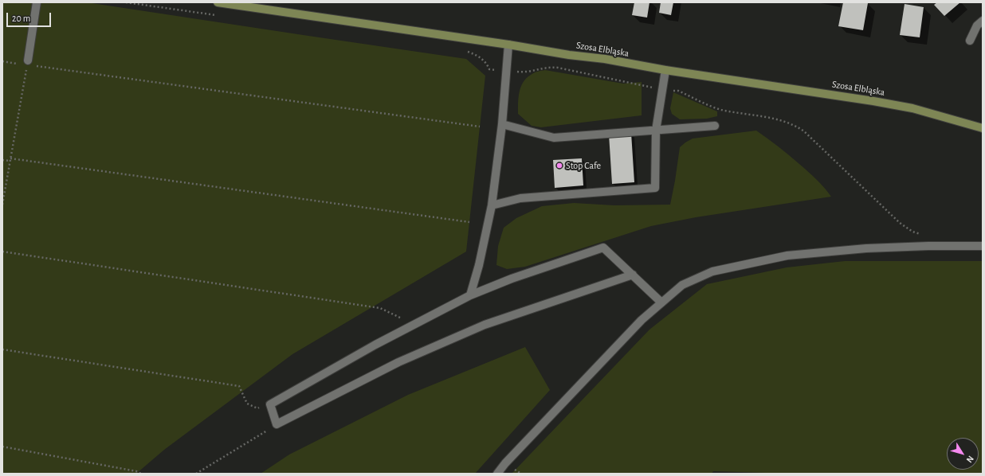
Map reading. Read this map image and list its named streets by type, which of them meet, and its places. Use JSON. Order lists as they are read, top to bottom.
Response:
{
  "streets": {
    "main road": ["Szosa Elbląska"]
  },
  "places": ["Stop Cafe"],
  "scale_bar": "20 m",
  "north": "bottom right"
}
